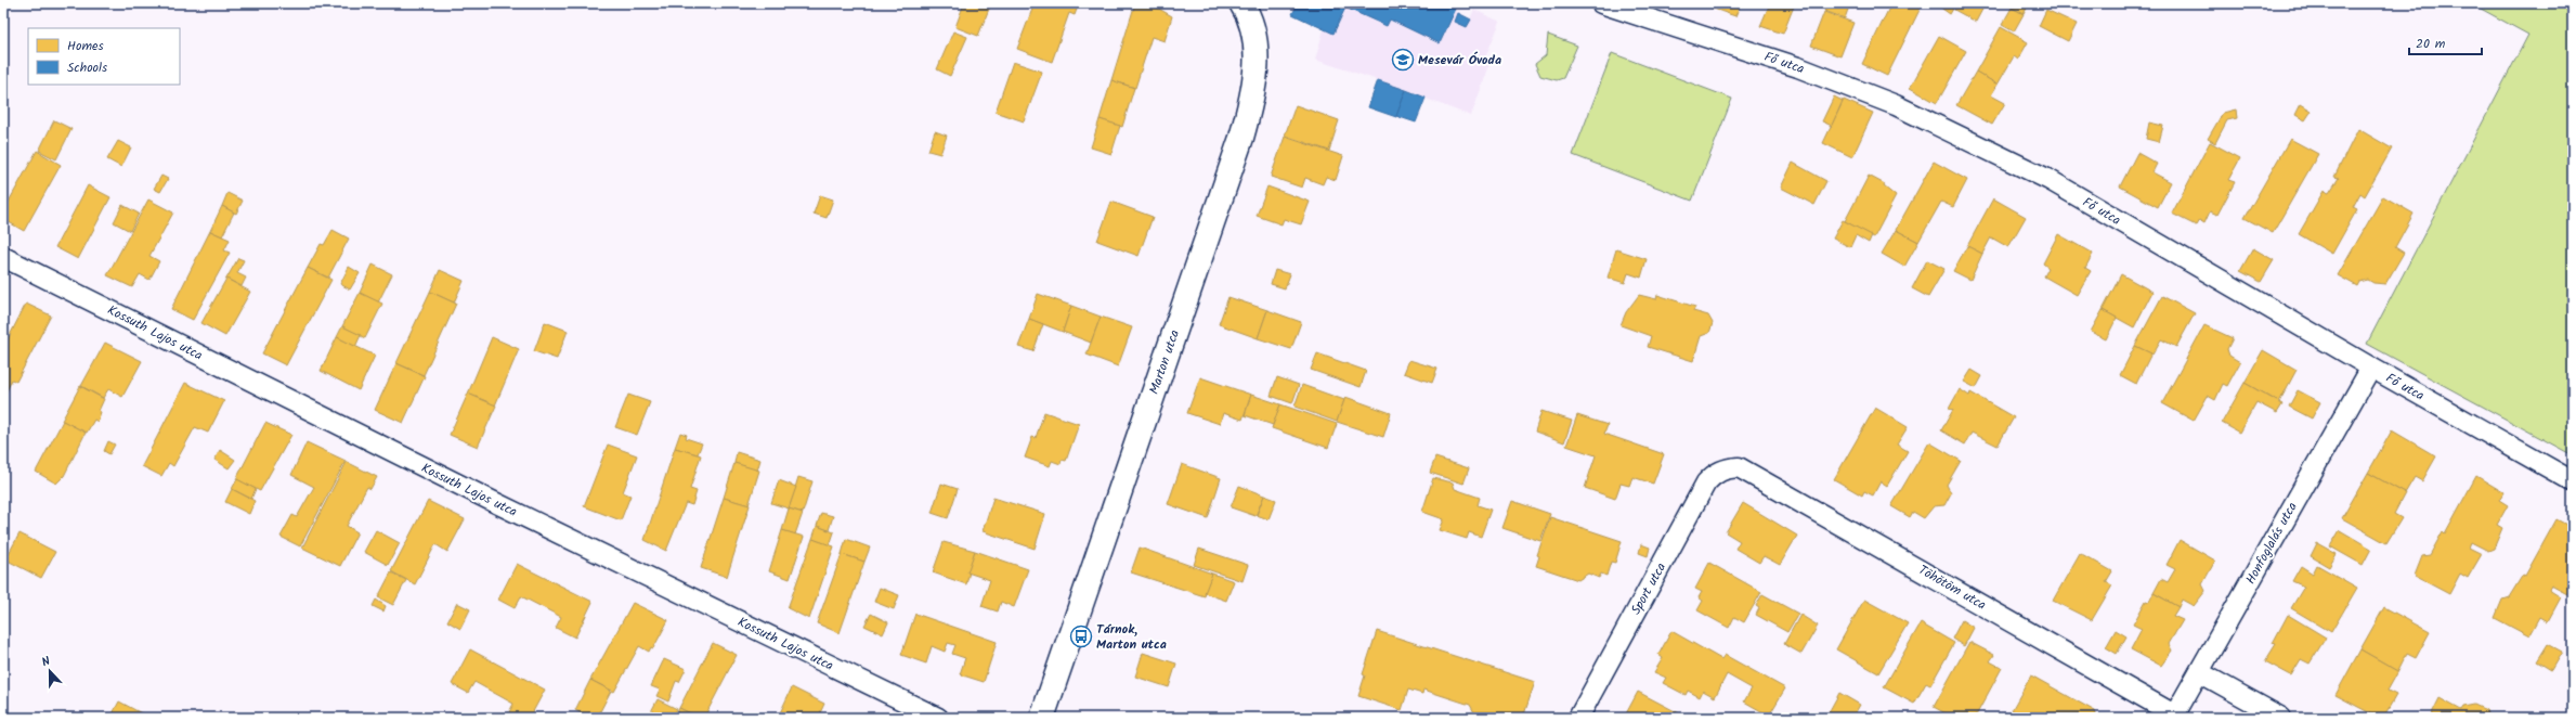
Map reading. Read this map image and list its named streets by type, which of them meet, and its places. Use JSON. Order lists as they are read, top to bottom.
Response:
{
  "streets": {
    "street": [
      "Fő utca",
      "Kossuth Lajos utca",
      "Marton utca",
      "Honfoglalás utca",
      "Töhötöm utca",
      "Sport utca"
    ]
  },
  "crossings": [
    ["Fő utca", "Honfoglalás utca"],
    ["Honfoglalás utca", "Töhötöm utca"],
    ["Töhötöm utca", "Sport utca"]
  ],
  "places": {
    "school or university": ["Mesevár Óvoda"],
    "bus stop": ["Tárnok, Marton utca"]
  },
  "legend": ["Homes", "Schools"],
  "scale_bar": "20 m",
  "north": "top"
}
